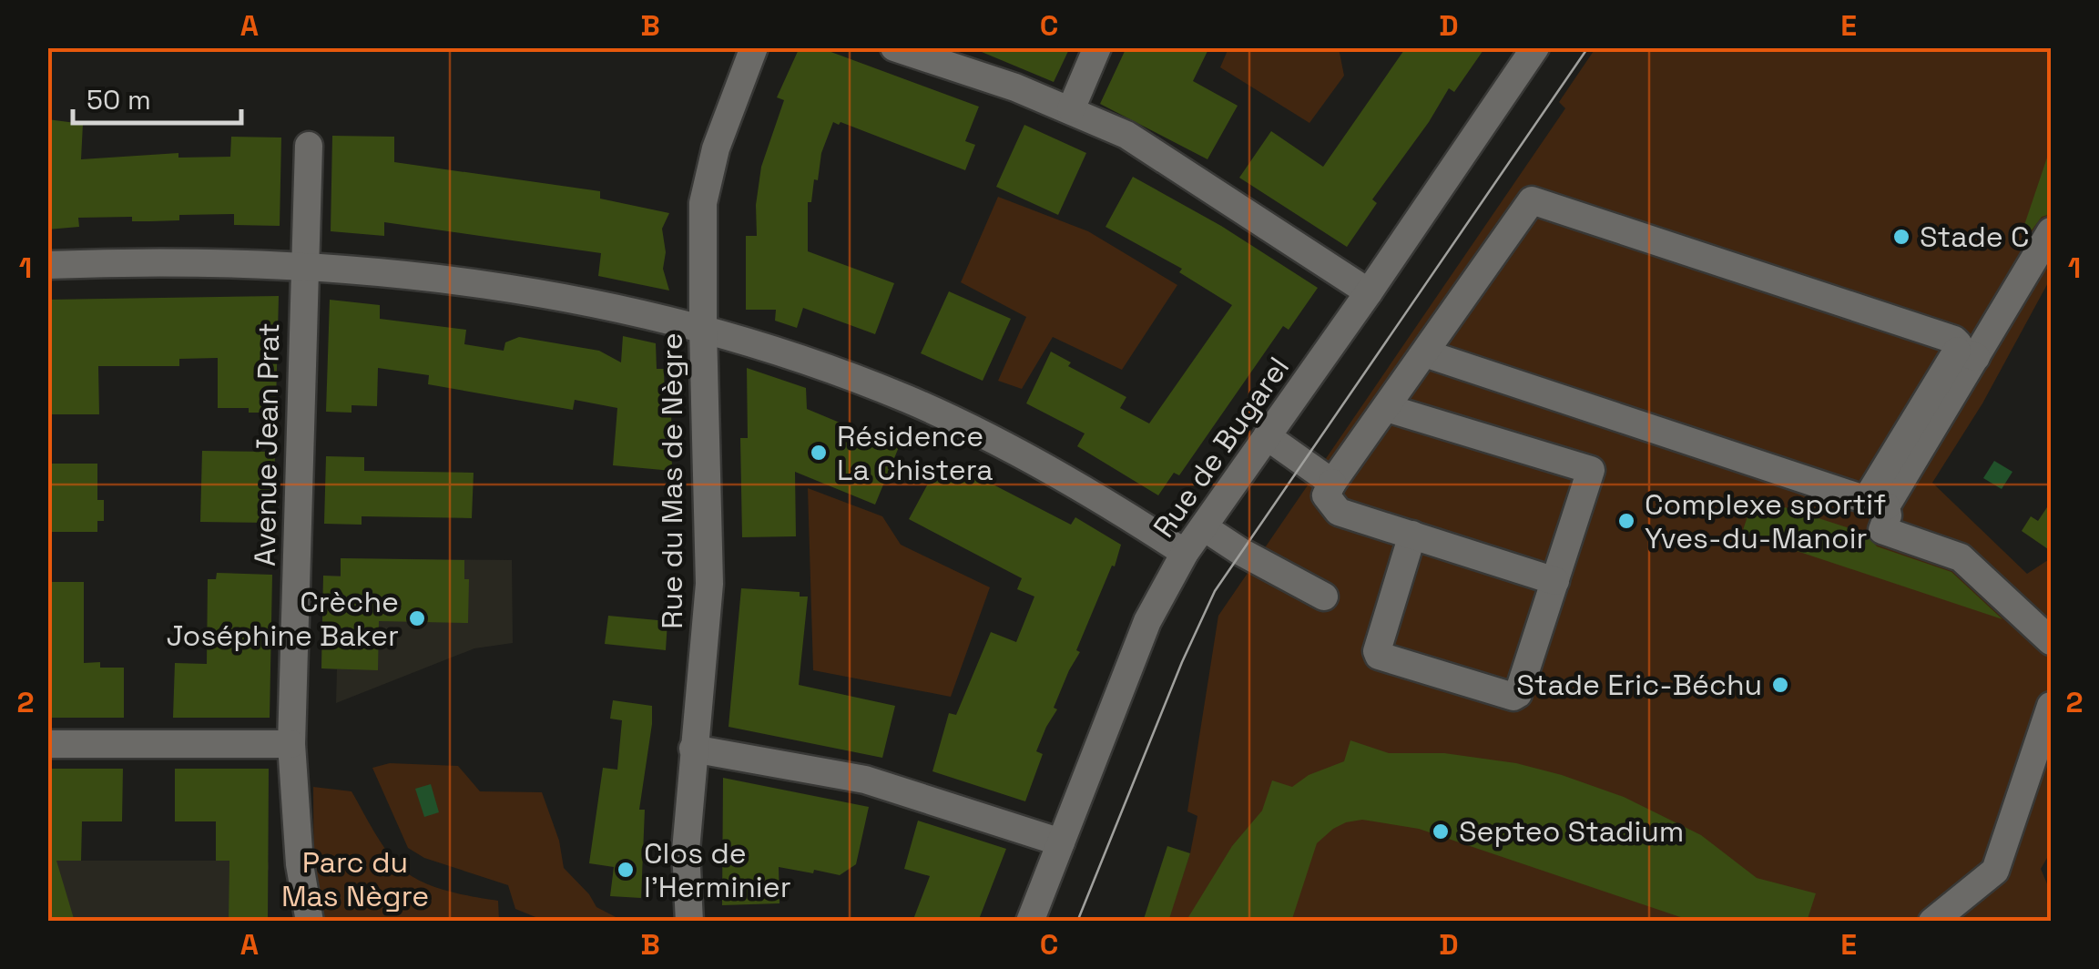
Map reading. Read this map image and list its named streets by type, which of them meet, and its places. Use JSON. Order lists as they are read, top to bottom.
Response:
{
  "streets": {
    "street": ["Avenue Jean Prat", "Rue de Bugarel", "Rue du Mas de Nègre"]
  },
  "parks": ["Parc du Mas Nègre"],
  "places": [
    "Stade C",
    "Résidence La Chistera",
    "Complexe sportif Yves-du-Manoir",
    "Crèche Joséphine Baker",
    "Stade Eric-Béchu",
    "Septeo Stadium",
    "Clos de l'Herminier"
  ],
  "scale_bar": "50 m",
  "grid": {
    "columns": [
      "A",
      "B",
      "C",
      "D",
      "E"
    ],
    "rows": ["1", "2"]
  }
}
